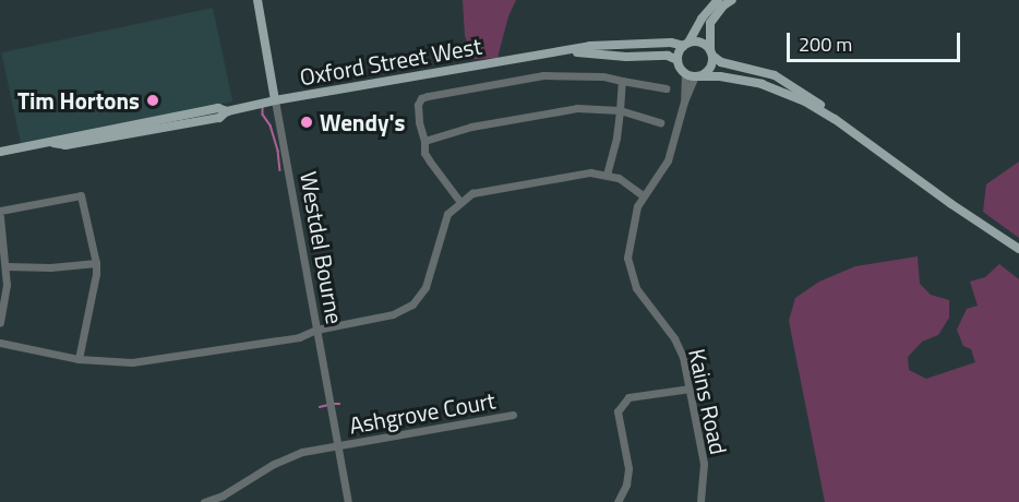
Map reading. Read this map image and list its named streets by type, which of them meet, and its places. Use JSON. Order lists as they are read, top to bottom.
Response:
{
  "streets": {
    "main road": ["Oxford Street West", "Westdel Bourne"],
    "street": ["Kains Road", "Ashgrove Court"]
  },
  "crossings": [
    ["Oxford Street West", "Westdel Bourne"],
    ["Oxford Street West", "Kains Road"],
    ["Westdel Bourne", "Ashgrove Court"]
  ],
  "places": ["Tim Hortons", "Wendy's"],
  "scale_bar": "200 m"
}
